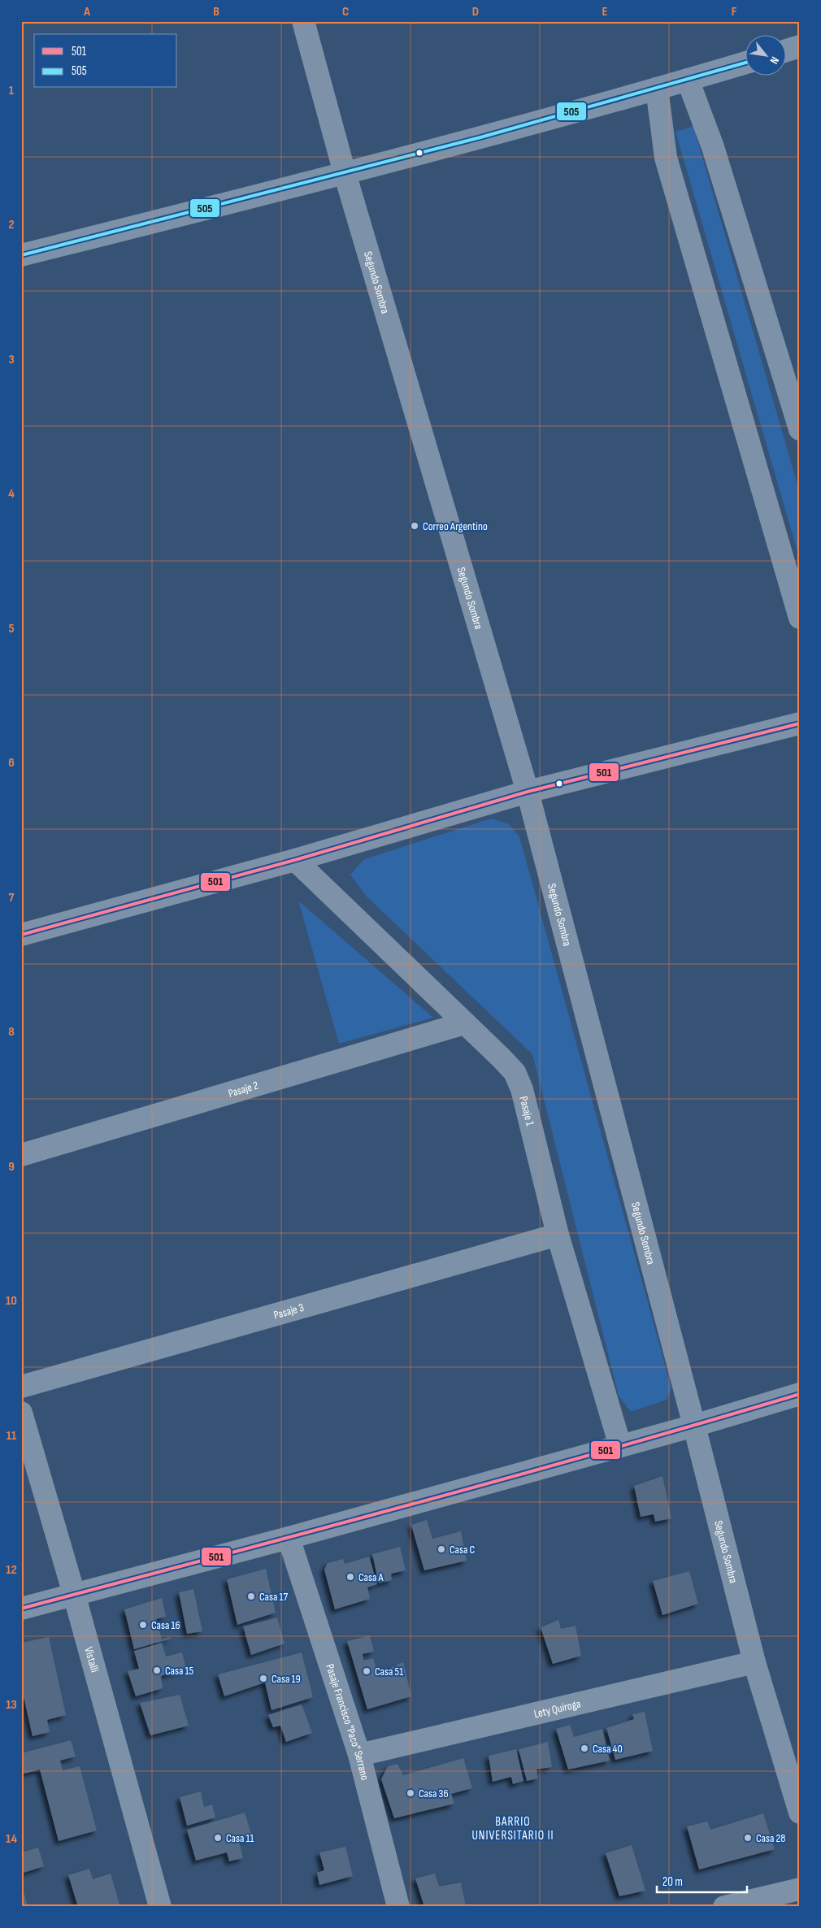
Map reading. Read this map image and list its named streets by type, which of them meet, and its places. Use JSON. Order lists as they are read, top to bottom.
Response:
{
  "streets": {
    "street": [
      "Segundo Sombra",
      "Pasaje 2",
      "Pasaje 1",
      "Pasaje 3",
      "Vistalli",
      "Lety Quiroga",
      "Pasaje Francisco \"Paco\" Serrano"
    ]
  },
  "crossings": [
    ["Segundo Sombra", "Lety Quiroga"],
    ["Pasaje 2", "Pasaje 1"],
    ["Pasaje 1", "Pasaje 3"],
    ["Lety Quiroga", "Pasaje Francisco \"Paco\" Serrano"]
  ],
  "districts": ["BARRIO UNIVERSITARIO II"],
  "places": [
    "Correo Argentino",
    "Casa C",
    "Casa A",
    "Casa 17",
    "Casa 16",
    "Casa 15",
    "Casa 51",
    "Casa 19",
    "Casa 40",
    "Casa 36",
    "Casa 11",
    "Casa 28"
  ],
  "lines": ["transit line 505", "transit line 501"],
  "legend": ["501", "505"],
  "scale_bar": "20 m",
  "north": "bottom right",
  "grid": {
    "columns": [
      "A",
      "B",
      "C",
      "D",
      "E",
      "F"
    ],
    "rows": [
      "1",
      "2",
      "3",
      "4",
      "5",
      "6",
      "7",
      "8",
      "9",
      "10",
      "11",
      "12",
      "13",
      "14"
    ]
  }
}
